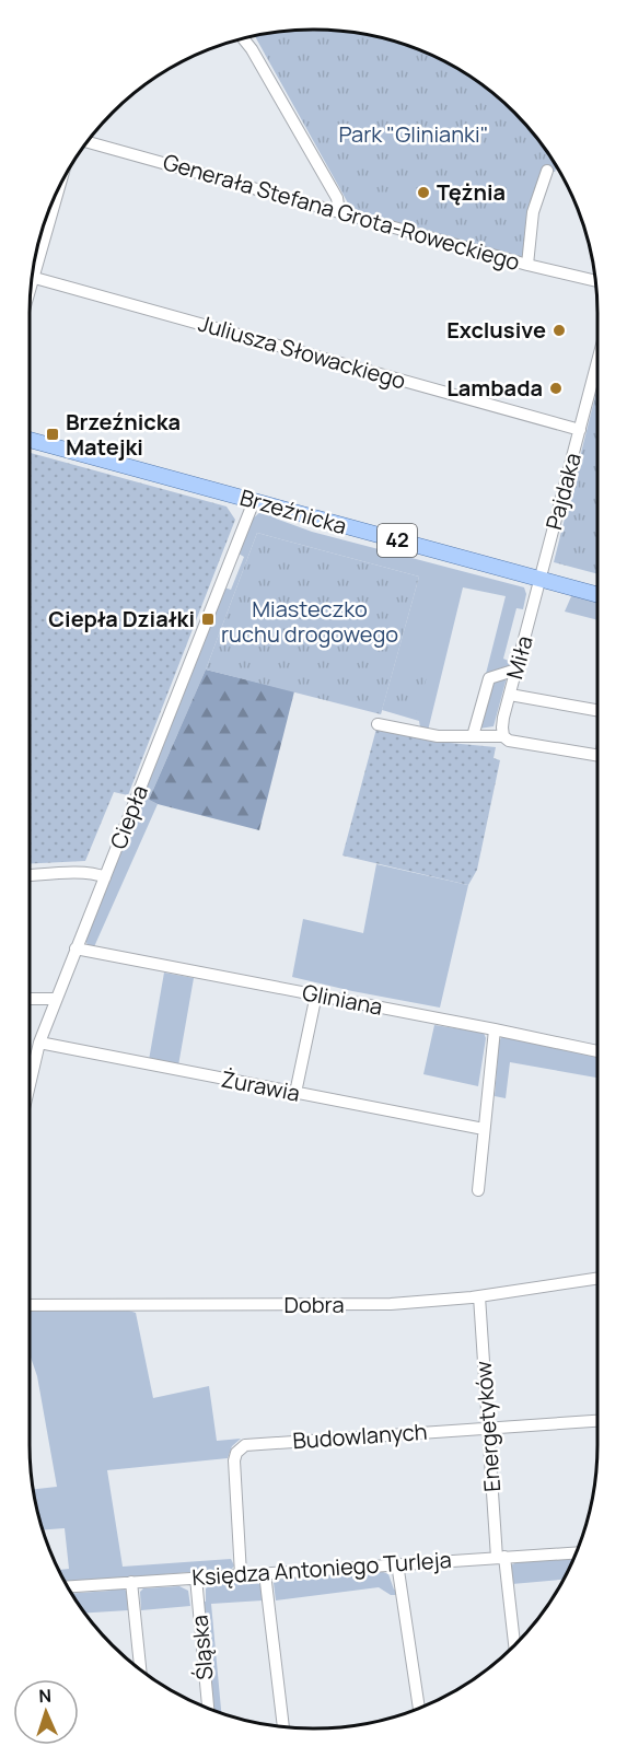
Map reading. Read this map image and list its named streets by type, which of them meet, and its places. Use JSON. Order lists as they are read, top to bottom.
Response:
{
  "streets": {
    "main road": ["Brzeźnicka", "42"],
    "street": [
      "Generała Stefana Grota-Roweckiego",
      "Juliusza Słowackiego",
      "Pajdaka",
      "Miła",
      "Ciepła",
      "Gliniana",
      "Żurawia",
      "Dobra",
      "Energetyków",
      "Budowlanych",
      "Księdza Antoniego Turleja",
      "Śląska"
    ]
  },
  "crossings": [
    ["Juliusza Słowackiego", "Pajdaka"],
    ["Pajdaka", "Brzeźnicka"],
    ["Pajdaka", "Miła"],
    ["Brzeźnicka", "Miła"],
    ["Brzeźnicka", "Ciepła"],
    ["Ciepła", "Gliniana"],
    ["Ciepła", "Żurawia"],
    ["Dobra", "Energetyków"],
    ["Energetyków", "Budowlanych"],
    ["Energetyków", "Księdza Antoniego Turleja"],
    ["Budowlanych", "Księdza Antoniego Turleja"],
    ["Księdza Antoniego Turleja", "Śląska"]
  ],
  "parks": ["Park \"Glinianki\"", "Miasteczko ruchu drogowego"],
  "places": {
    "other": ["Tężnia", "Exclusive", "Lambada"],
    "transit": ["Brzeźnicka Matejki", "Ciepła Działki"]
  },
  "north": "top"
}
